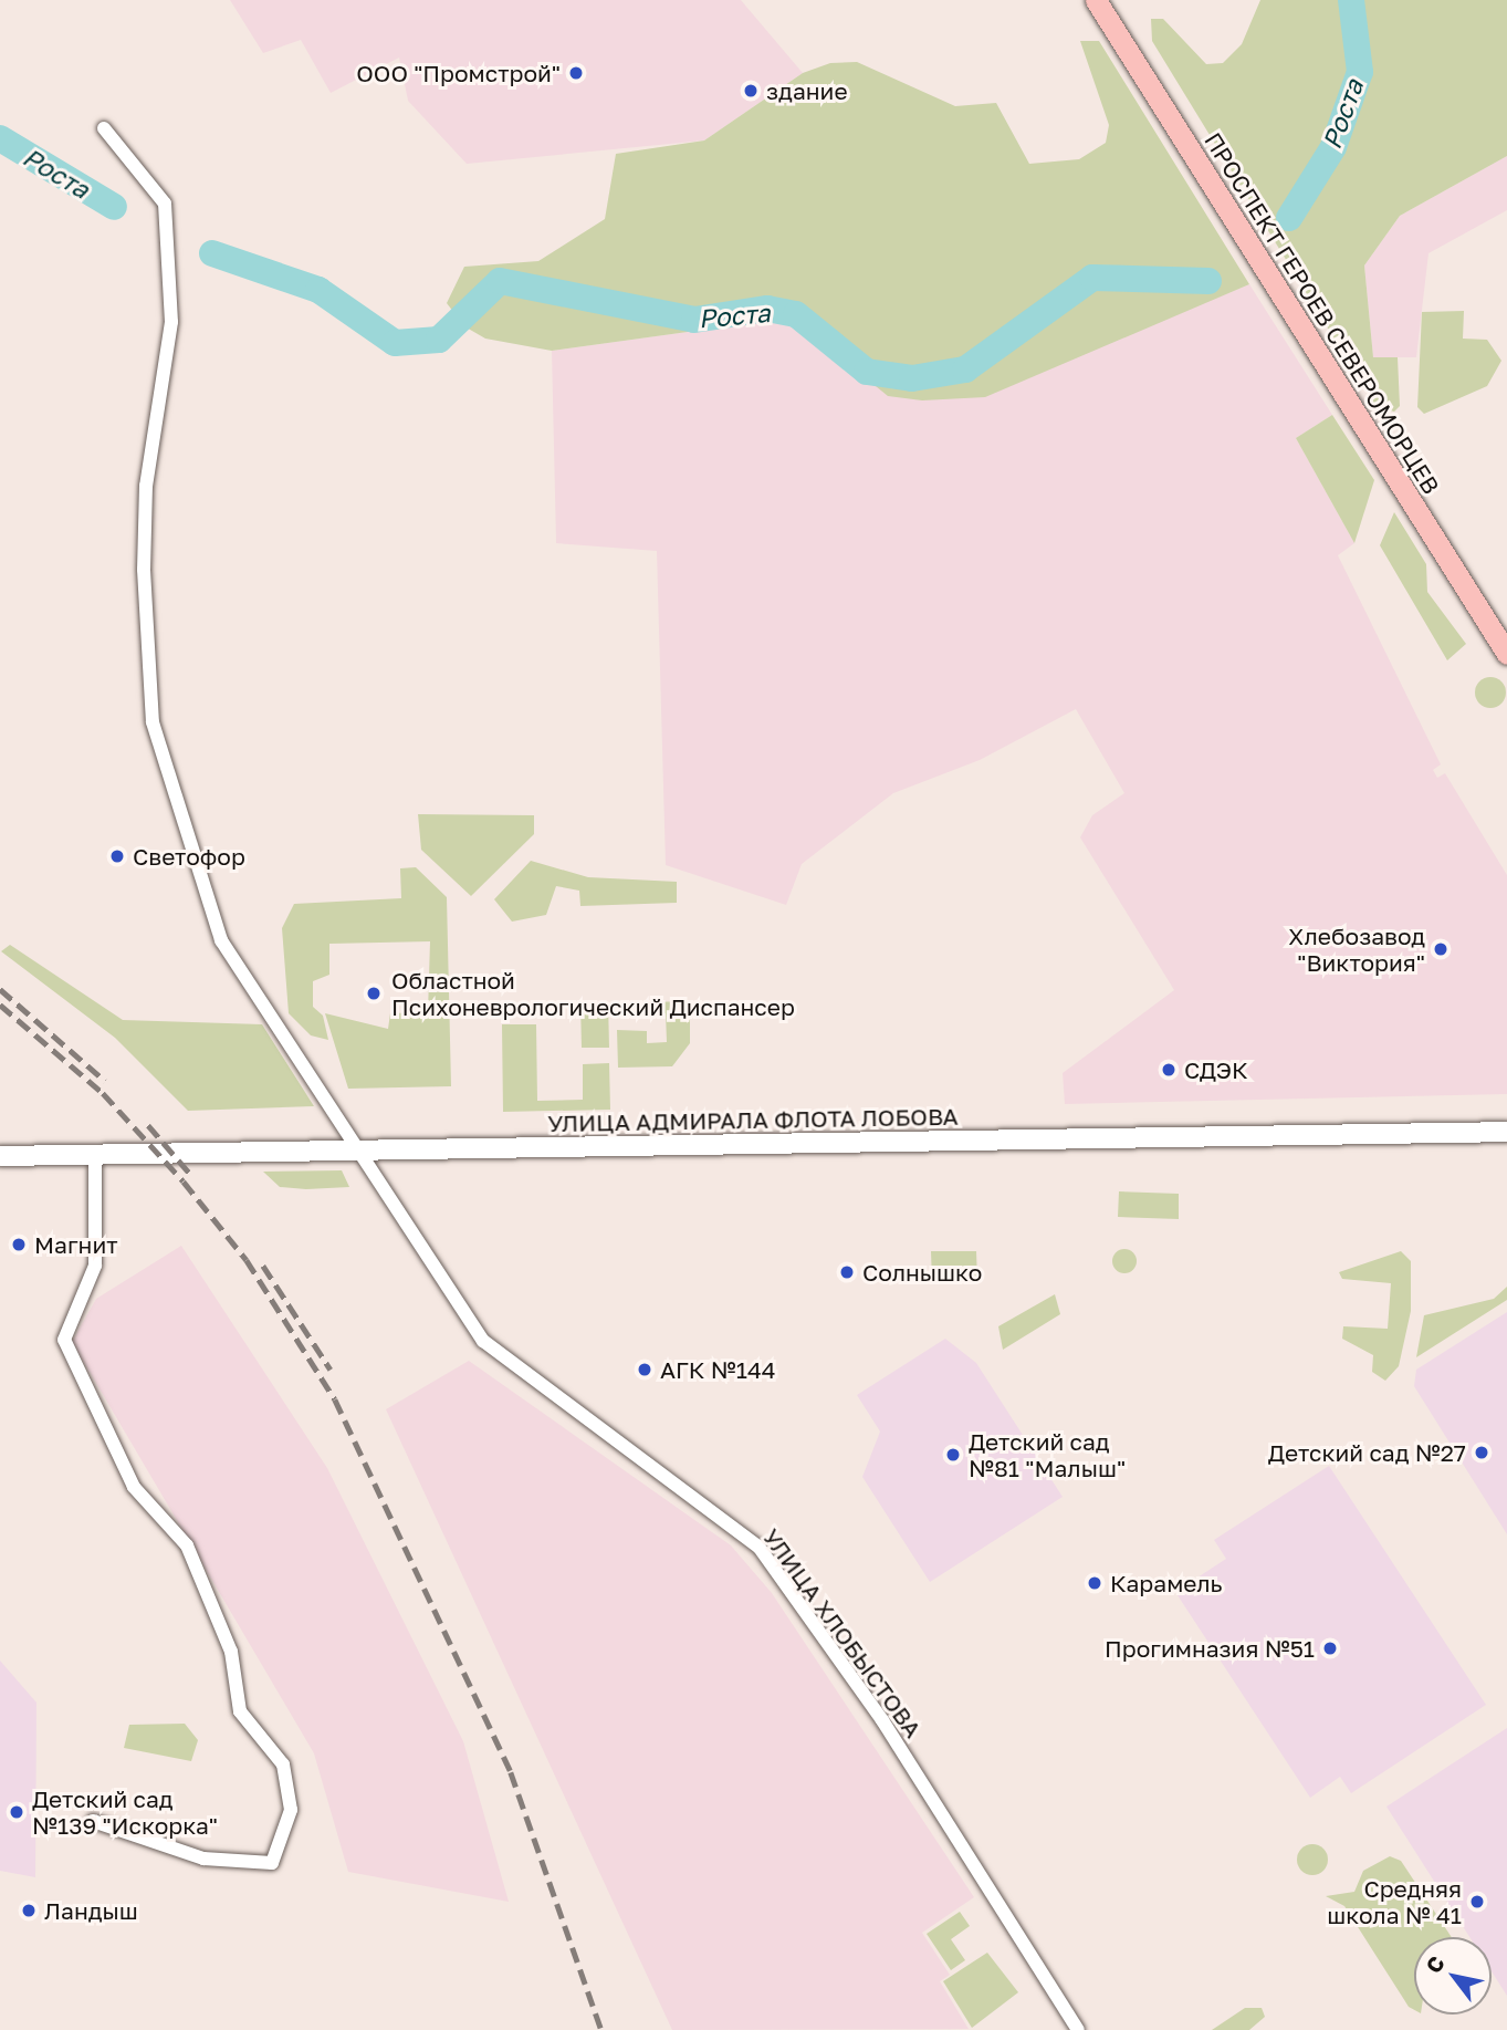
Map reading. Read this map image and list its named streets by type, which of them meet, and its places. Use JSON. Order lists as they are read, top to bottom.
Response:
{
  "streets": {
    "main road": ["ПРОСПЕКТ ГЕРОЕВ СЕВЕРОМОРЦЕВ"],
    "street": ["УЛИЦА АДМИРАЛА ФЛОТА ЛОБОВА", "УЛИЦА ХЛОБЫСТОВА"]
  },
  "crossings": [
    ["УЛИЦА АДМИРАЛА ФЛОТА ЛОБОВА", "УЛИЦА ХЛОБЫСТОВА"]
  ],
  "water": ["Роста"],
  "places": [
    "ООО \"Промстрой\"",
    "здание",
    "Светофор",
    "Хлебозавод \"Виктория\"",
    "Областной Психоневрологический Диспансер",
    "СДЭК",
    "Магнит",
    "Солнышко",
    "АГК №144",
    "Детский сад №27",
    "Детский сад №81 \"Малыш\"",
    "Карамель",
    "Прогимназия №51",
    "Детский сад №139 \"Искорка\"",
    "Средняя школа № 41",
    "Ландыш"
  ],
  "north": "top left"
}
